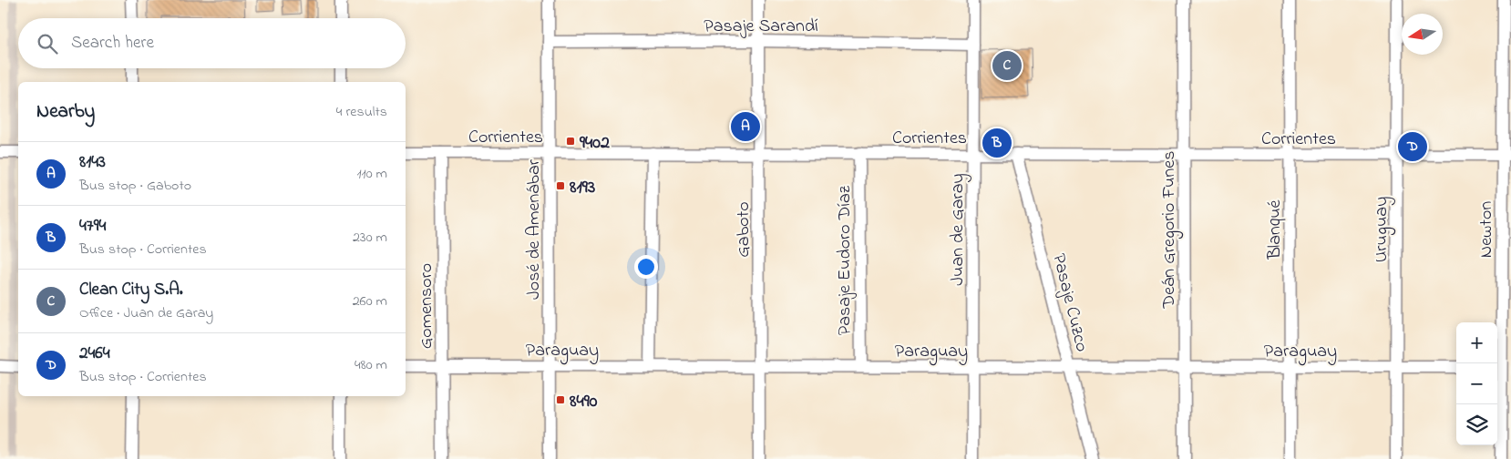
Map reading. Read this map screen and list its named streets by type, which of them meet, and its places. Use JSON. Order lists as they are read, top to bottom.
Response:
{
  "streets": {
    "street": [
      "Pasaje Sarandí",
      "Corrientes",
      "José de Amenábar",
      "Gaboto",
      "Juan de Garay",
      "Deán Gregorio Funes",
      "Blanqué",
      "Uruguay",
      "Newton",
      "Pasaje Eudoro Díaz",
      "Pasaje Cuzco",
      "Gomensoro",
      "Paraguay"
    ]
  },
  "crossings": [
    ["Pasaje Sarandí", "José de Amenábar"],
    ["Pasaje Sarandí", "Gaboto"],
    ["Pasaje Sarandí", "Juan de Garay"],
    ["Corrientes", "José de Amenábar"],
    ["Corrientes", "Gaboto"],
    ["Corrientes", "Juan de Garay"],
    ["Corrientes", "Deán Gregorio Funes"],
    ["Corrientes", "Blanqué"],
    ["Corrientes", "Uruguay"],
    ["Corrientes", "Newton"],
    ["Corrientes", "Pasaje Eudoro Díaz"],
    ["Corrientes", "Pasaje Cuzco"],
    ["Corrientes", "Gomensoro"],
    ["José de Amenábar", "Paraguay"],
    ["Gaboto", "Paraguay"],
    ["Juan de Garay", "Paraguay"],
    ["Deán Gregorio Funes", "Paraguay"],
    ["Blanqué", "Paraguay"],
    ["Uruguay", "Paraguay"],
    ["Pasaje Eudoro Díaz", "Paraguay"],
    ["Pasaje Cuzco", "Paraguay"],
    ["Gomensoro", "Paraguay"]
  ],
  "places": {
    "transit": ["9402", "8193", "8490"]
  },
  "north": "left",
  "page": {
    "search": "Search here",
    "pins": [
      "C",
      "A",
      "B",
      "D"
    ],
    "heading": ["Nearby", "4 results"],
    "list": [
      {
        "mark": "A",
        "name": "8143",
        "note": "Bus stop · Gaboto",
        "value": "110 m"
      },
      {
        "mark": "B",
        "name": "4794",
        "note": "Bus stop · Corrientes",
        "value": "230 m"
      },
      {
        "mark": "C",
        "name": "Clean City S.A.",
        "note": "Office · Juan de Garay",
        "value": "260 m"
      },
      {
        "mark": "D",
        "name": "2464",
        "note": "Bus stop · Corrientes",
        "value": "480 m"
      }
    ],
    "map_buttons": ["+", "−"]
  }
}
